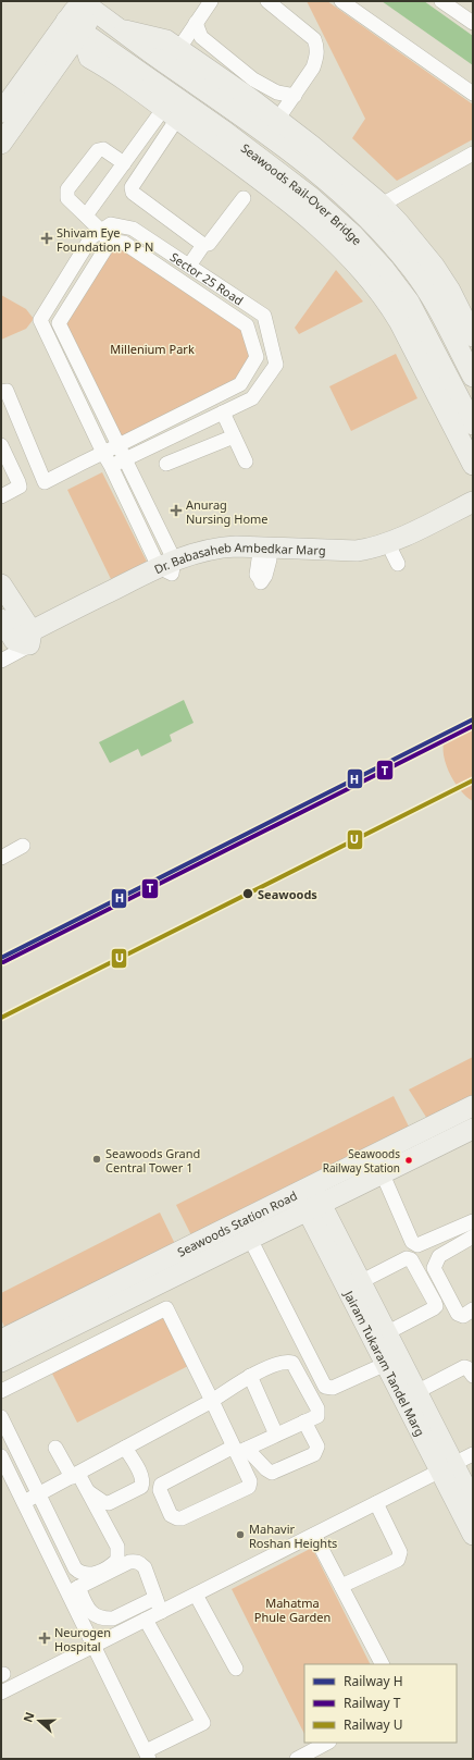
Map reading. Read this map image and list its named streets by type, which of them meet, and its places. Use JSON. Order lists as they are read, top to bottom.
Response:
{
  "streets": {
    "main road": [
      "Seawoods Rail-Over Bridge",
      "Dr. Babasaheb Ambedkar Marg",
      "Seawoods Station Road",
      "Jairam Tukaram Tandel Marg"
    ],
    "street": ["Sector 25 Road"]
  },
  "crossings": [
    ["Seawoods Station Road", "Jairam Tukaram Tandel Marg"]
  ],
  "parks": ["Millenium Park", "Mahatma Phule Garden"],
  "places": {
    "health": ["Shivam Eye Foundation P P N", "Anurag Nursing Home", "Neurogen Hospital"],
    "other": [
      "Seawoods",
      "Seawoods Grand Central Tower 1",
      "Seawoods Railway Station",
      "Mahavir Roshan Heights"
    ]
  },
  "lines": ["rail line H", "rail line T", "rail line U"],
  "legend": ["Railway H", "Railway T", "Railway U"],
  "north": "left"
}
